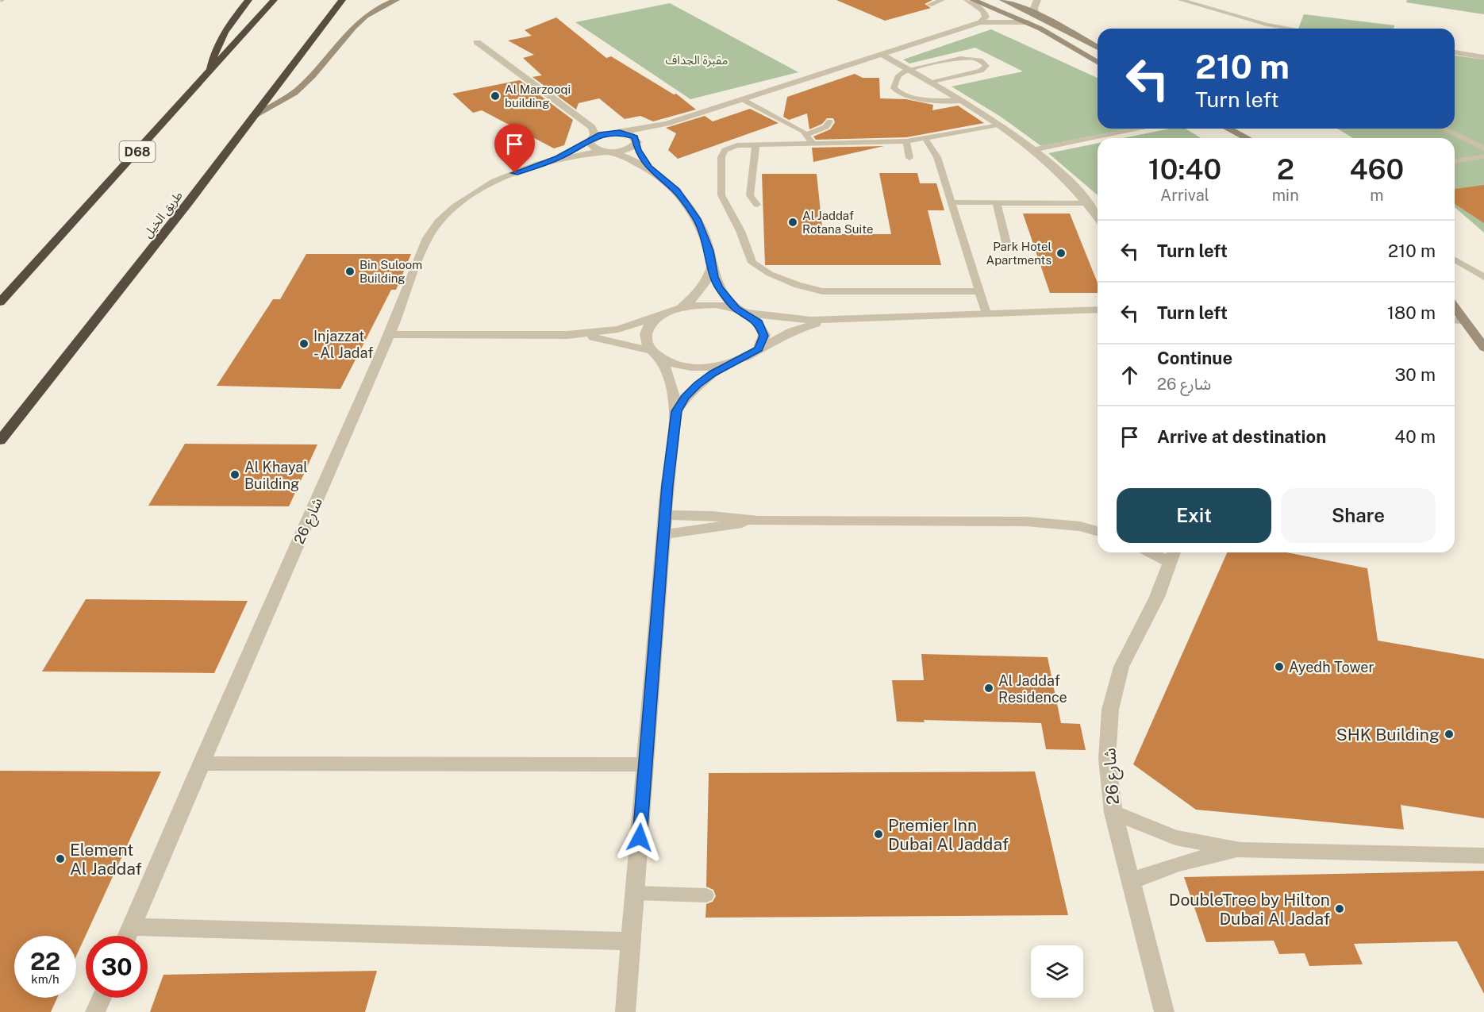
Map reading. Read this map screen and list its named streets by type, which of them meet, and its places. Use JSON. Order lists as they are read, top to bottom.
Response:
{
  "streets": {
    "highway": ["D68", "طريق الخيل"],
    "street": ["شارع 26"]
  },
  "parks": ["مقبرة الجداف"],
  "places": [
    "Al Marzooqi building",
    "Al Jaddaf Rotana Suite",
    "Park Hotel Apartments",
    "Bin Suloom Building",
    "Injazzat - Al Jadaf",
    "Al Khayal Building",
    "Ayedh Tower",
    "Al Jaddaf Residence",
    "SHK Building",
    "Premier Inn Dubai Al Jaddaf",
    "Element Al Jaddaf",
    "DoubleTree by Hilton Dubai Al Jadaf"
  ],
  "page": {
    "turn": ["210 m", "Turn left"],
    "eta": [
      "10:40",
      "Arrival",
      "2",
      "min",
      "460",
      "m"
    ],
    "list": [
      {
        "name": "Turn left",
        "value": "210 m"
      },
      {
        "name": "Turn left",
        "value": "180 m"
      },
      {
        "name": "Continue",
        "note": "شارع 26",
        "value": "30 m"
      },
      {
        "name": "Arrive at destination",
        "value": "40 m"
      }
    ],
    "buttons": ["Exit", "Share"],
    "speed": "22 km/h",
    "limit": "30"
  }
}
